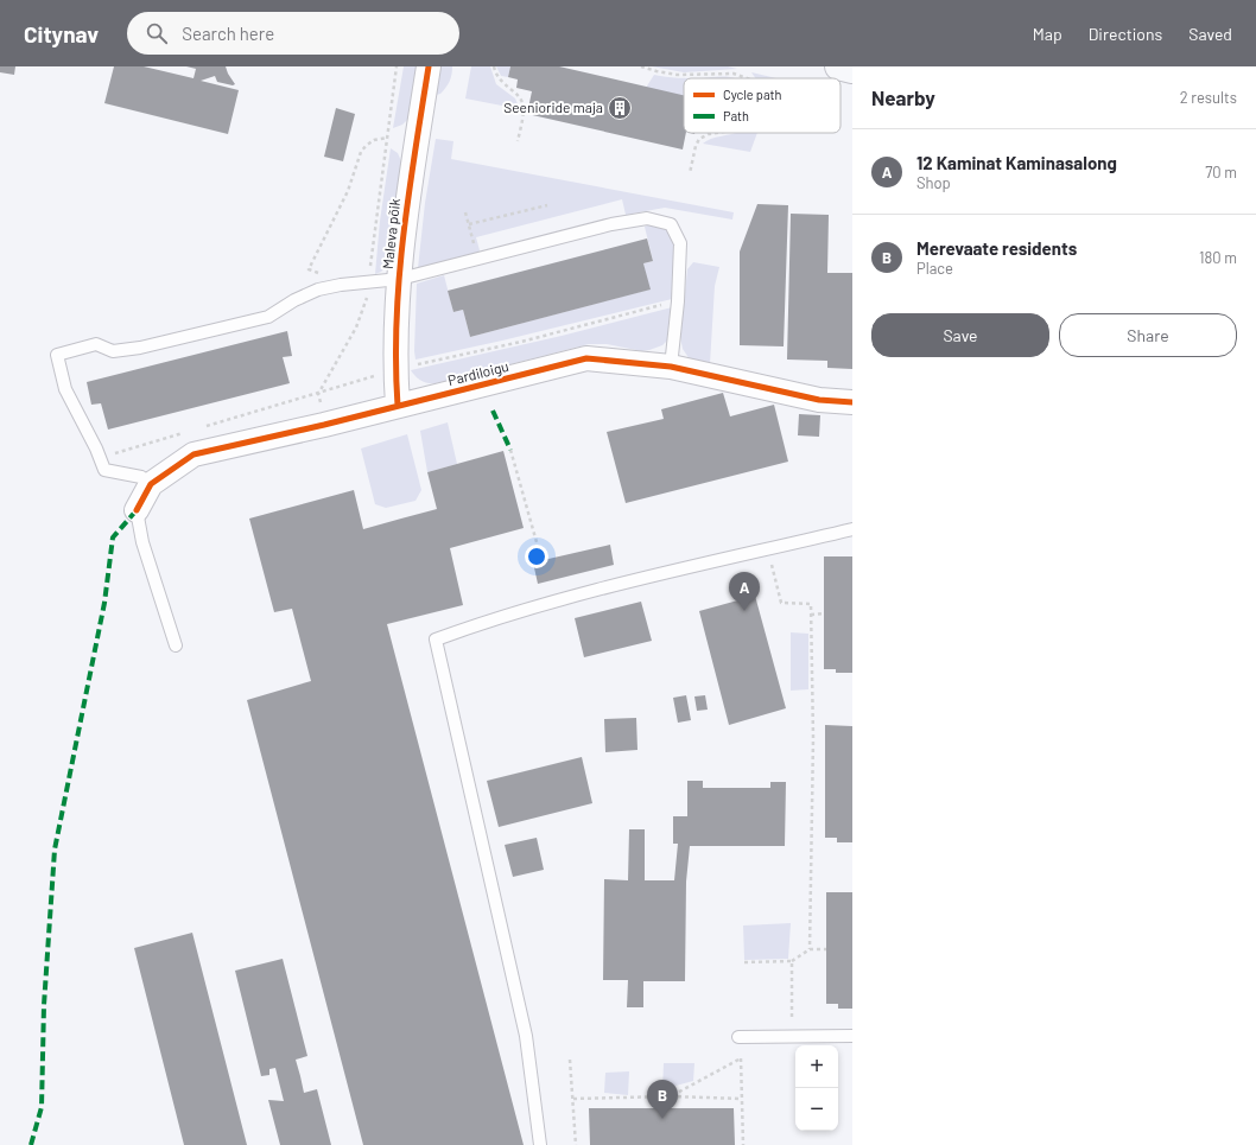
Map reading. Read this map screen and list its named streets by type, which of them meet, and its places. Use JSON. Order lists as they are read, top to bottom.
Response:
{
  "streets": {
    "street": ["Maleva põik", "Pardiloigu"]
  },
  "crossings": [
    ["Maleva põik", "Pardiloigu"]
  ],
  "places": {
    "building": ["Seenioride maja"]
  },
  "legend": ["Cycle path", "Path"],
  "page": {
    "header": "Citynav",
    "search": "Search here",
    "nav": ["Map", "Directions", "Saved"],
    "heading": ["Nearby", "2 results"],
    "list": [
      {
        "mark": "A",
        "name": "12 Kaminat Kaminasalong",
        "note": "Shop",
        "value": "70 m"
      },
      {
        "mark": "B",
        "name": "Merevaate residents",
        "note": "Place",
        "value": "180 m"
      }
    ],
    "buttons": ["Save", "Share"],
    "pins": ["A", "B"],
    "map_buttons": ["+", "−"]
  }
}
